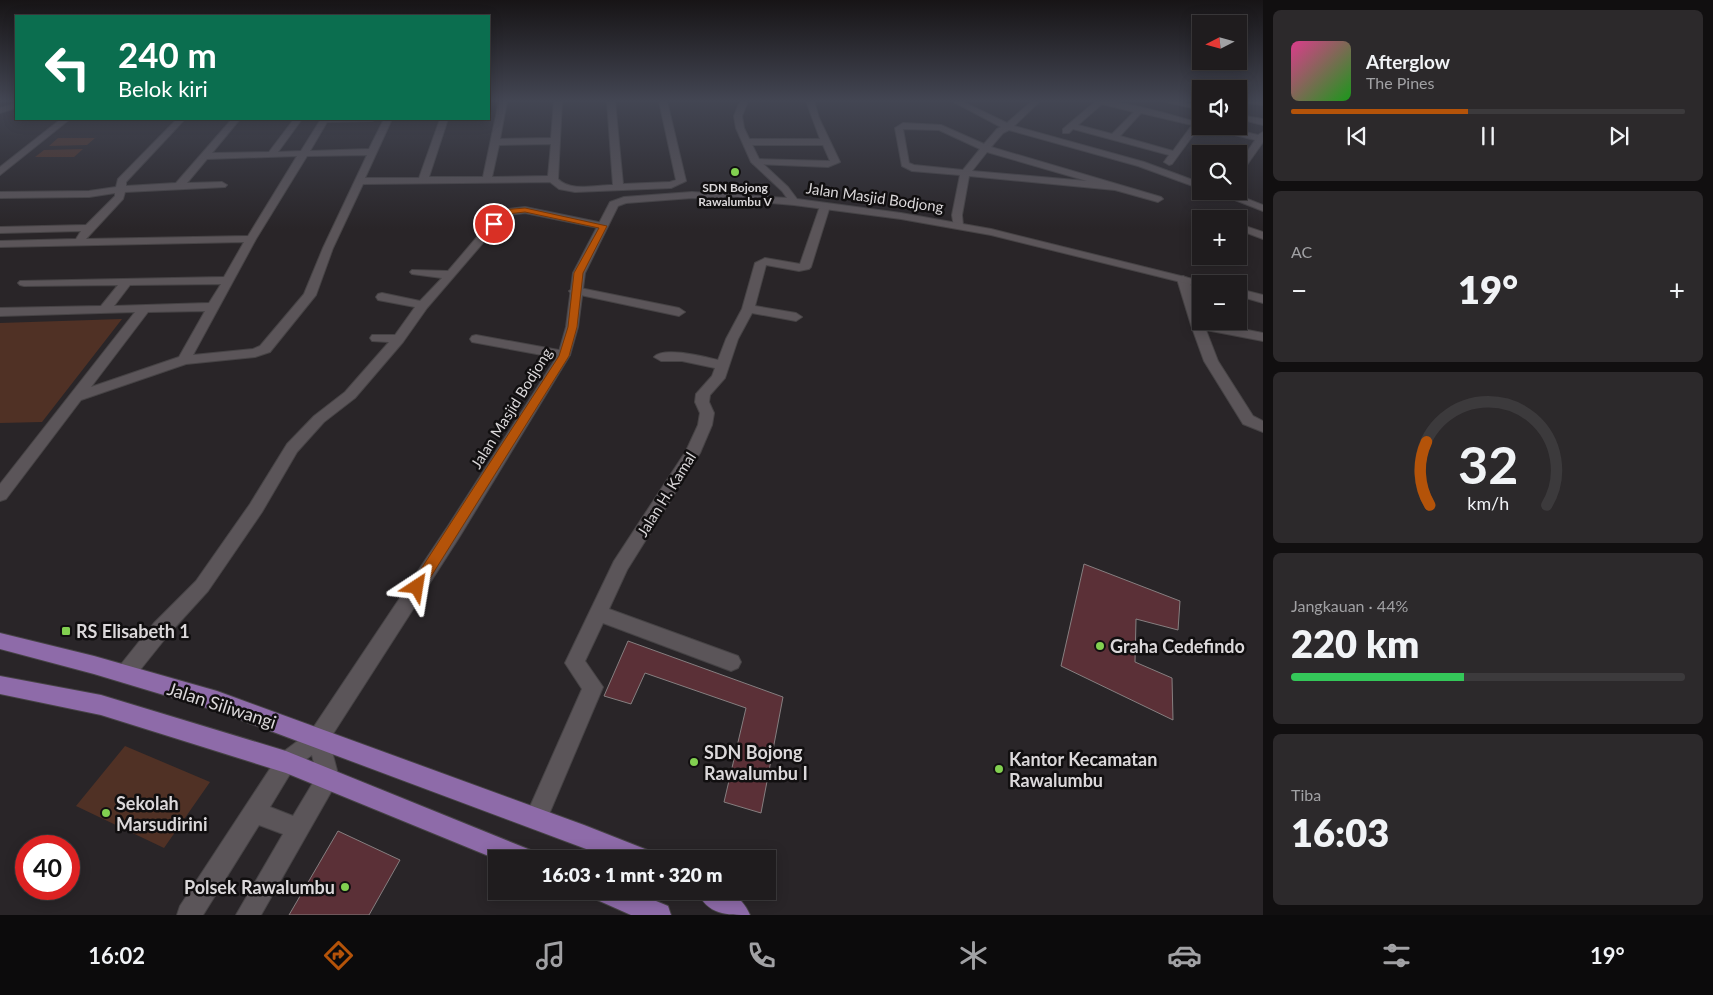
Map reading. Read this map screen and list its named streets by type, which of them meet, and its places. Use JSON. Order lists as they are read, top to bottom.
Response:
{
  "streets": {
    "main road": ["Jalan Siliwangi"],
    "street": ["Jalan Masjid Bodjong", "Jalan H. Kamal"]
  },
  "crossings": [
    ["Jalan Masjid Bodjong", "Jalan H. Kamal"],
    ["Jalan Masjid Bodjong", "Jalan Siliwangi"],
    ["Jalan H. Kamal", "Jalan Siliwangi"]
  ],
  "places": {
    "other": [
      "SDN Bojong Rawalumbu V",
      "Graha Cedefindo",
      "SDN Bojong Rawalumbu I",
      "Kantor Kecamatan Rawalumbu",
      "Sekolah Marsudirini",
      "Polsek Rawalumbu"
    ],
    "transit": ["RS Elisabeth 1"]
  },
  "north": "left",
  "page": {
    "map_buttons": ["+", "−"],
    "turn": ["240 m", "Belok kiri"],
    "song": ["Afterglow", "The Pines"],
    "tile": [
      "AC",
      ["Jangkauan · 44%", "220 km"],
      ["Tiba", "16:03"]
    ],
    "heat": ["−", "19°", "+"],
    "limit": "40",
    "trip": "16:03 · 1 mnt · 320 m",
    "tabs": ["16:02", "19°"],
    "gauge": ["32", "km/h"]
  }
}
